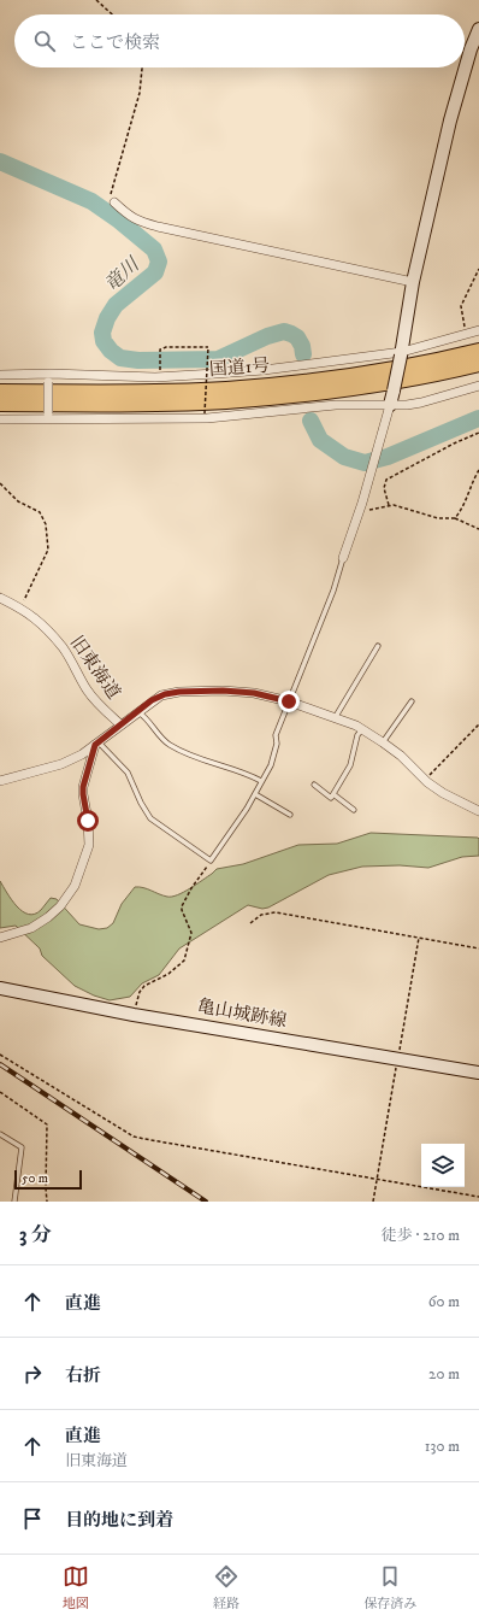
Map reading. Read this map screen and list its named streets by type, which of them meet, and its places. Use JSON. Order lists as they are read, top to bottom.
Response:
{
  "streets": {
    "highway": ["国道1号"],
    "main road": ["亀山城跡線"],
    "street": ["旧東海道"]
  },
  "water": ["竜川"],
  "scale_bar": "50 m",
  "page": {
    "search": "ここで検索",
    "scale": "50 m",
    "heading": ["3 分", "徒歩 · 210 m"],
    "list": [
      ["直進", "60 m"],
      ["右折", "20 m"],
      ["直進", "旧東海道", "130 m"],
      "目的地に到着"
    ],
    "nav": ["地図", "経路", "保存済み"]
  }
}
